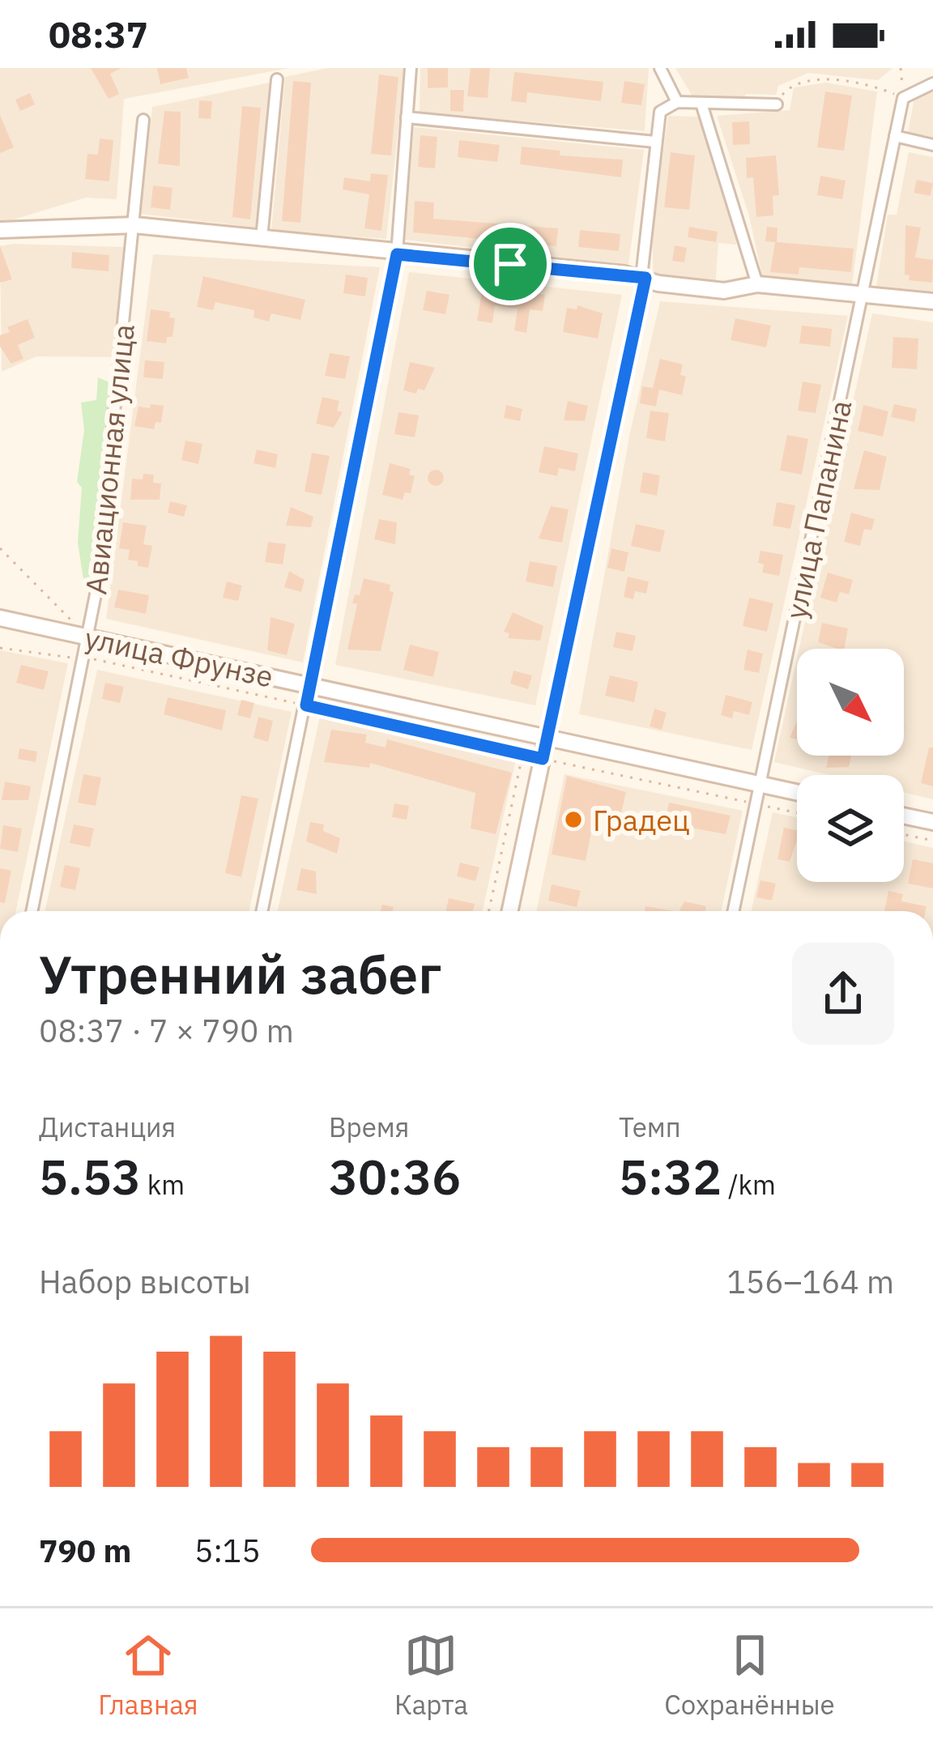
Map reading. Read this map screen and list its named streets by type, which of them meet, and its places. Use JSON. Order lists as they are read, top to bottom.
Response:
{
  "streets": {
    "street": ["Авиационная улица", "улица Папанина", "улица Фрунзе"]
  },
  "crossings": [
    ["Авиационная улица", "улица Фрунзе"],
    ["улица Папанина", "улица Фрунзе"]
  ],
  "places": ["Градец"],
  "north": "bottom right",
  "page": {
    "status": "08:37",
    "heading": ["Утренний забег", "08:37 · 7 × 790 m"],
    "stats": [
      ["Дистанция", "5.53 km"],
      ["Время", "30:36"],
      ["Темп", "5:32 /km"]
    ],
    "chart": ["Набор высоты", "156–164 m"],
    "list": [
      {
        "name": "790 m",
        "note": "5:15"
      }
    ],
    "tabs": ["Главная", "Карта", "Сохранённые"]
  }
}
